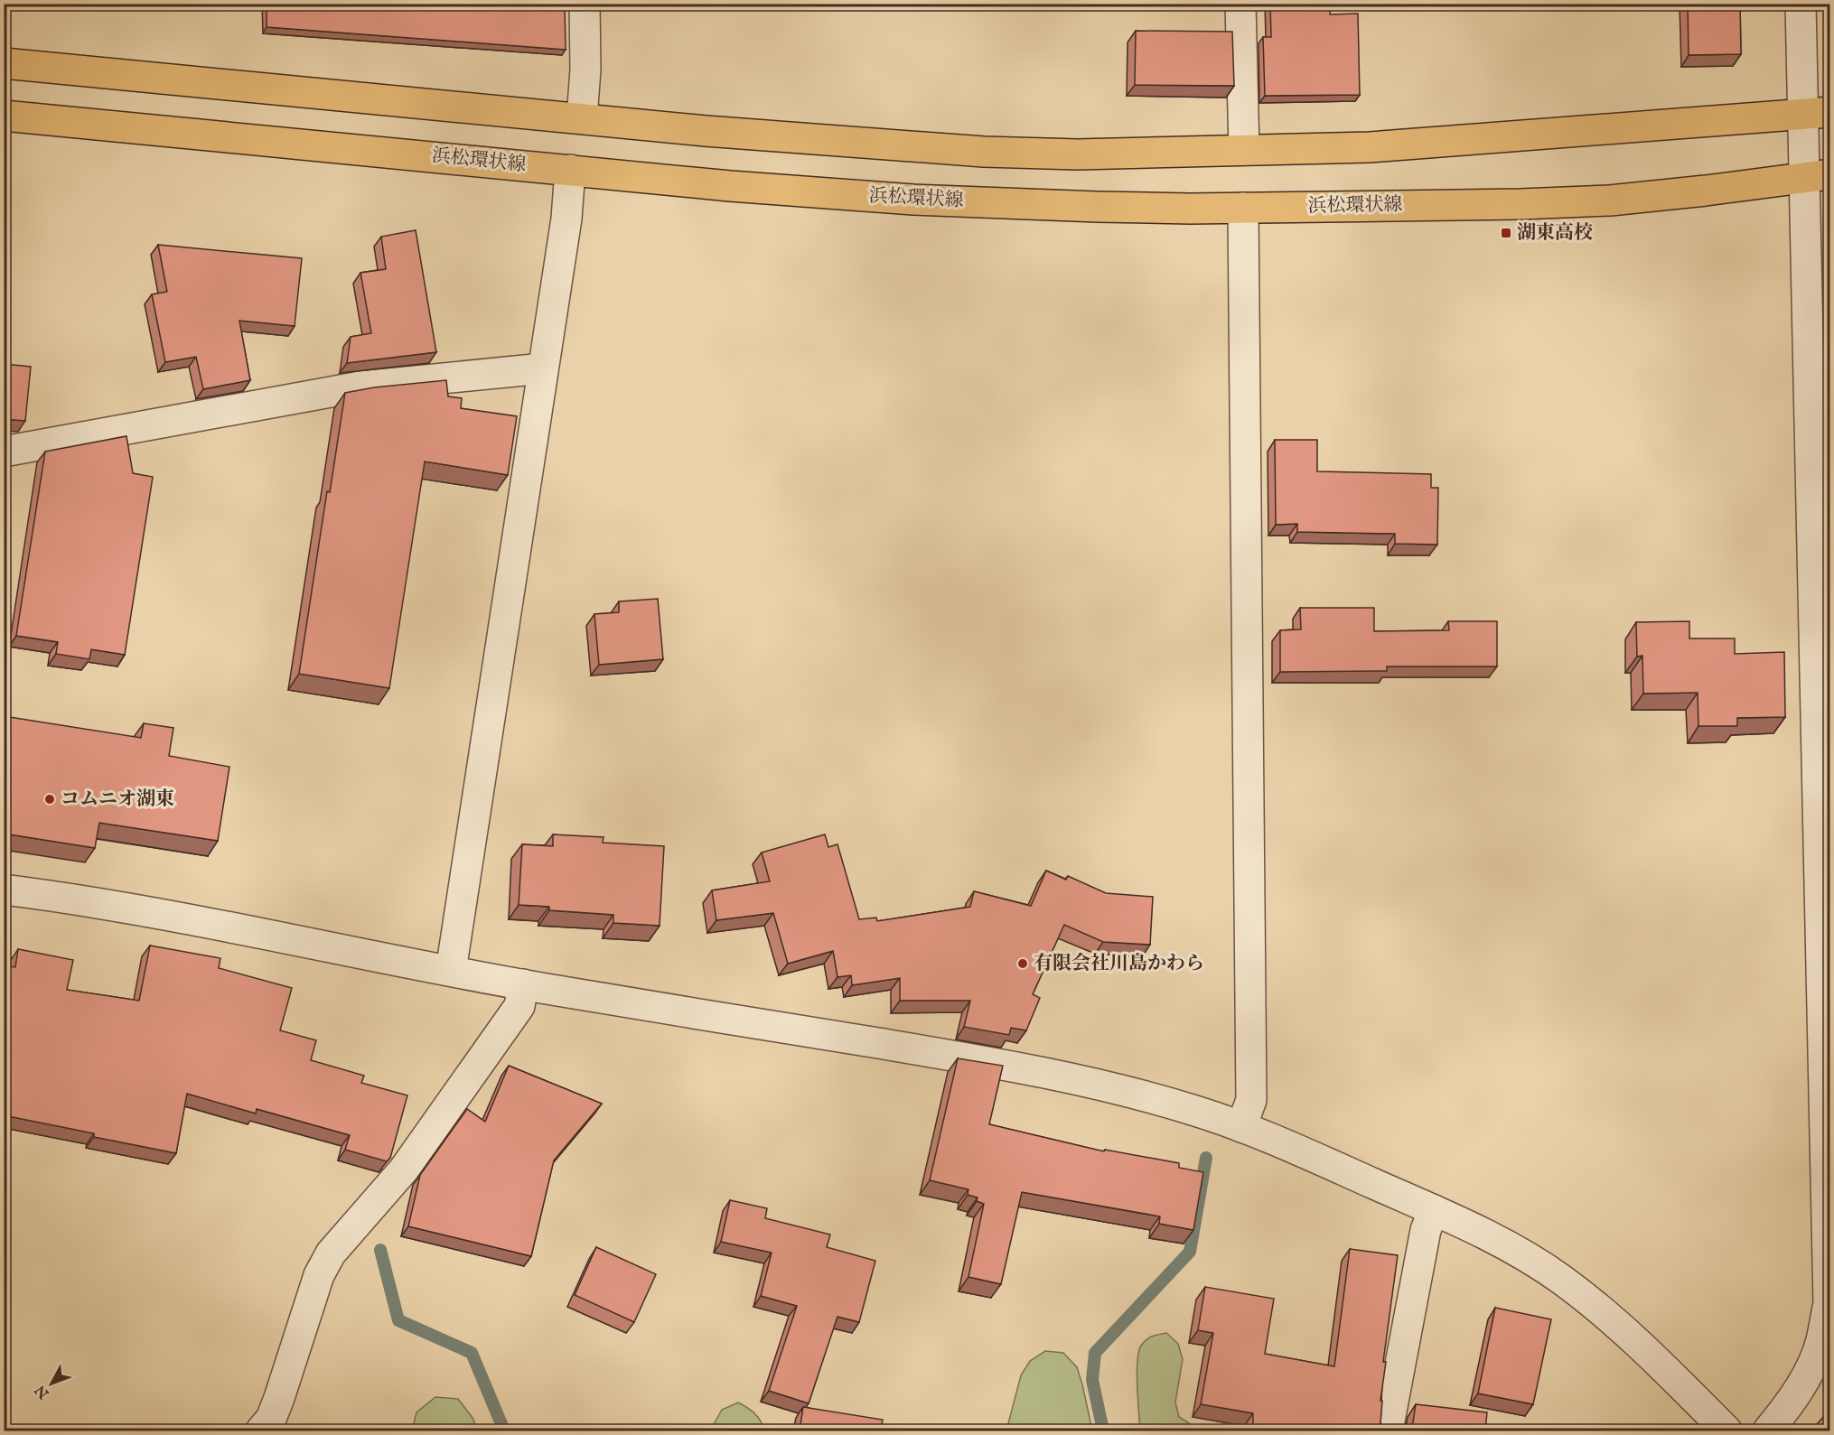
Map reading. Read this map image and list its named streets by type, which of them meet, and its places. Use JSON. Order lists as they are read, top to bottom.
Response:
{
  "streets": {
    "main road": ["浜松環状線"]
  },
  "places": {
    "transit": ["湖東高校"],
    "other": ["コムニオ湖東", "有限会社川島かわら"]
  },
  "north": "bottom left"
}
